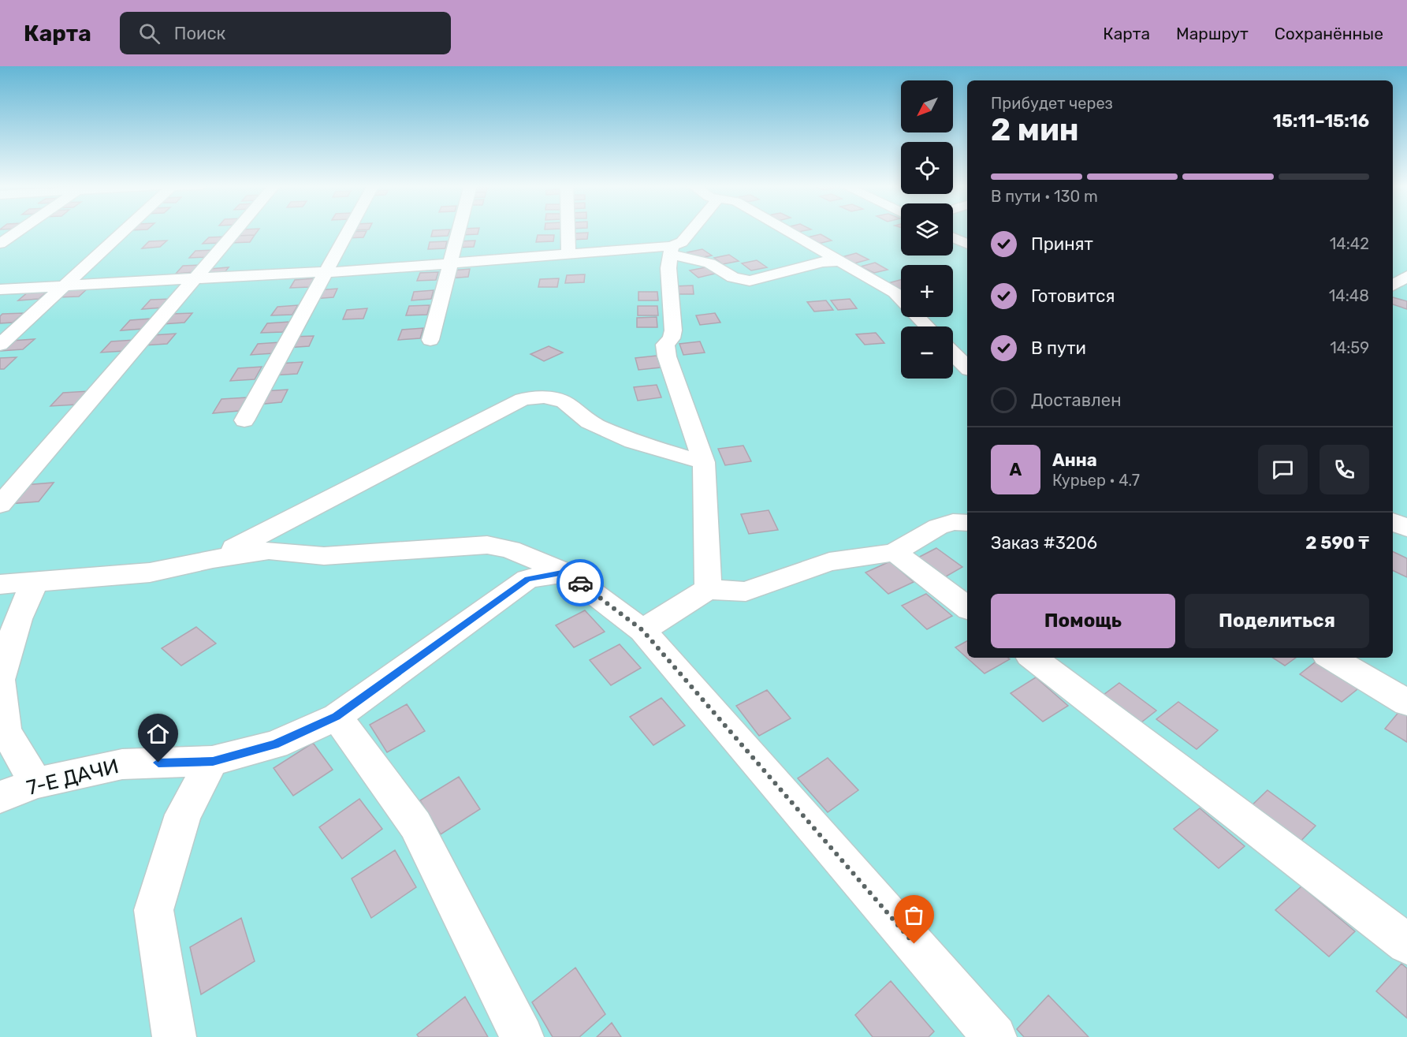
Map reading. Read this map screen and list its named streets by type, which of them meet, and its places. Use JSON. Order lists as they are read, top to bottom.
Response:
{
  "streets": {
    "street": ["7-Е ДАЧИ"]
  },
  "north": "bottom left",
  "page": {
    "header": "Карта",
    "search": "Поиск",
    "nav": ["Карта", "Маршрут", "Сохранённые"],
    "map_buttons": ["+", "−"],
    "heading": ["2 мин", "Прибудет через", "15:11–15:16"],
    "panel": [
      "Анна",
      "Курьер · 4.7",
      "Заказ #3206",
      "2 590 ₸"
    ],
    "bar": "В пути · 130 m",
    "list": [
      ["Принят", "14:42"],
      ["Готовится", "14:48"],
      ["В пути", "14:59"],
      "Доставлен"
    ],
    "round": "А",
    "buttons": ["Помощь", "Поделиться"]
  }
}
